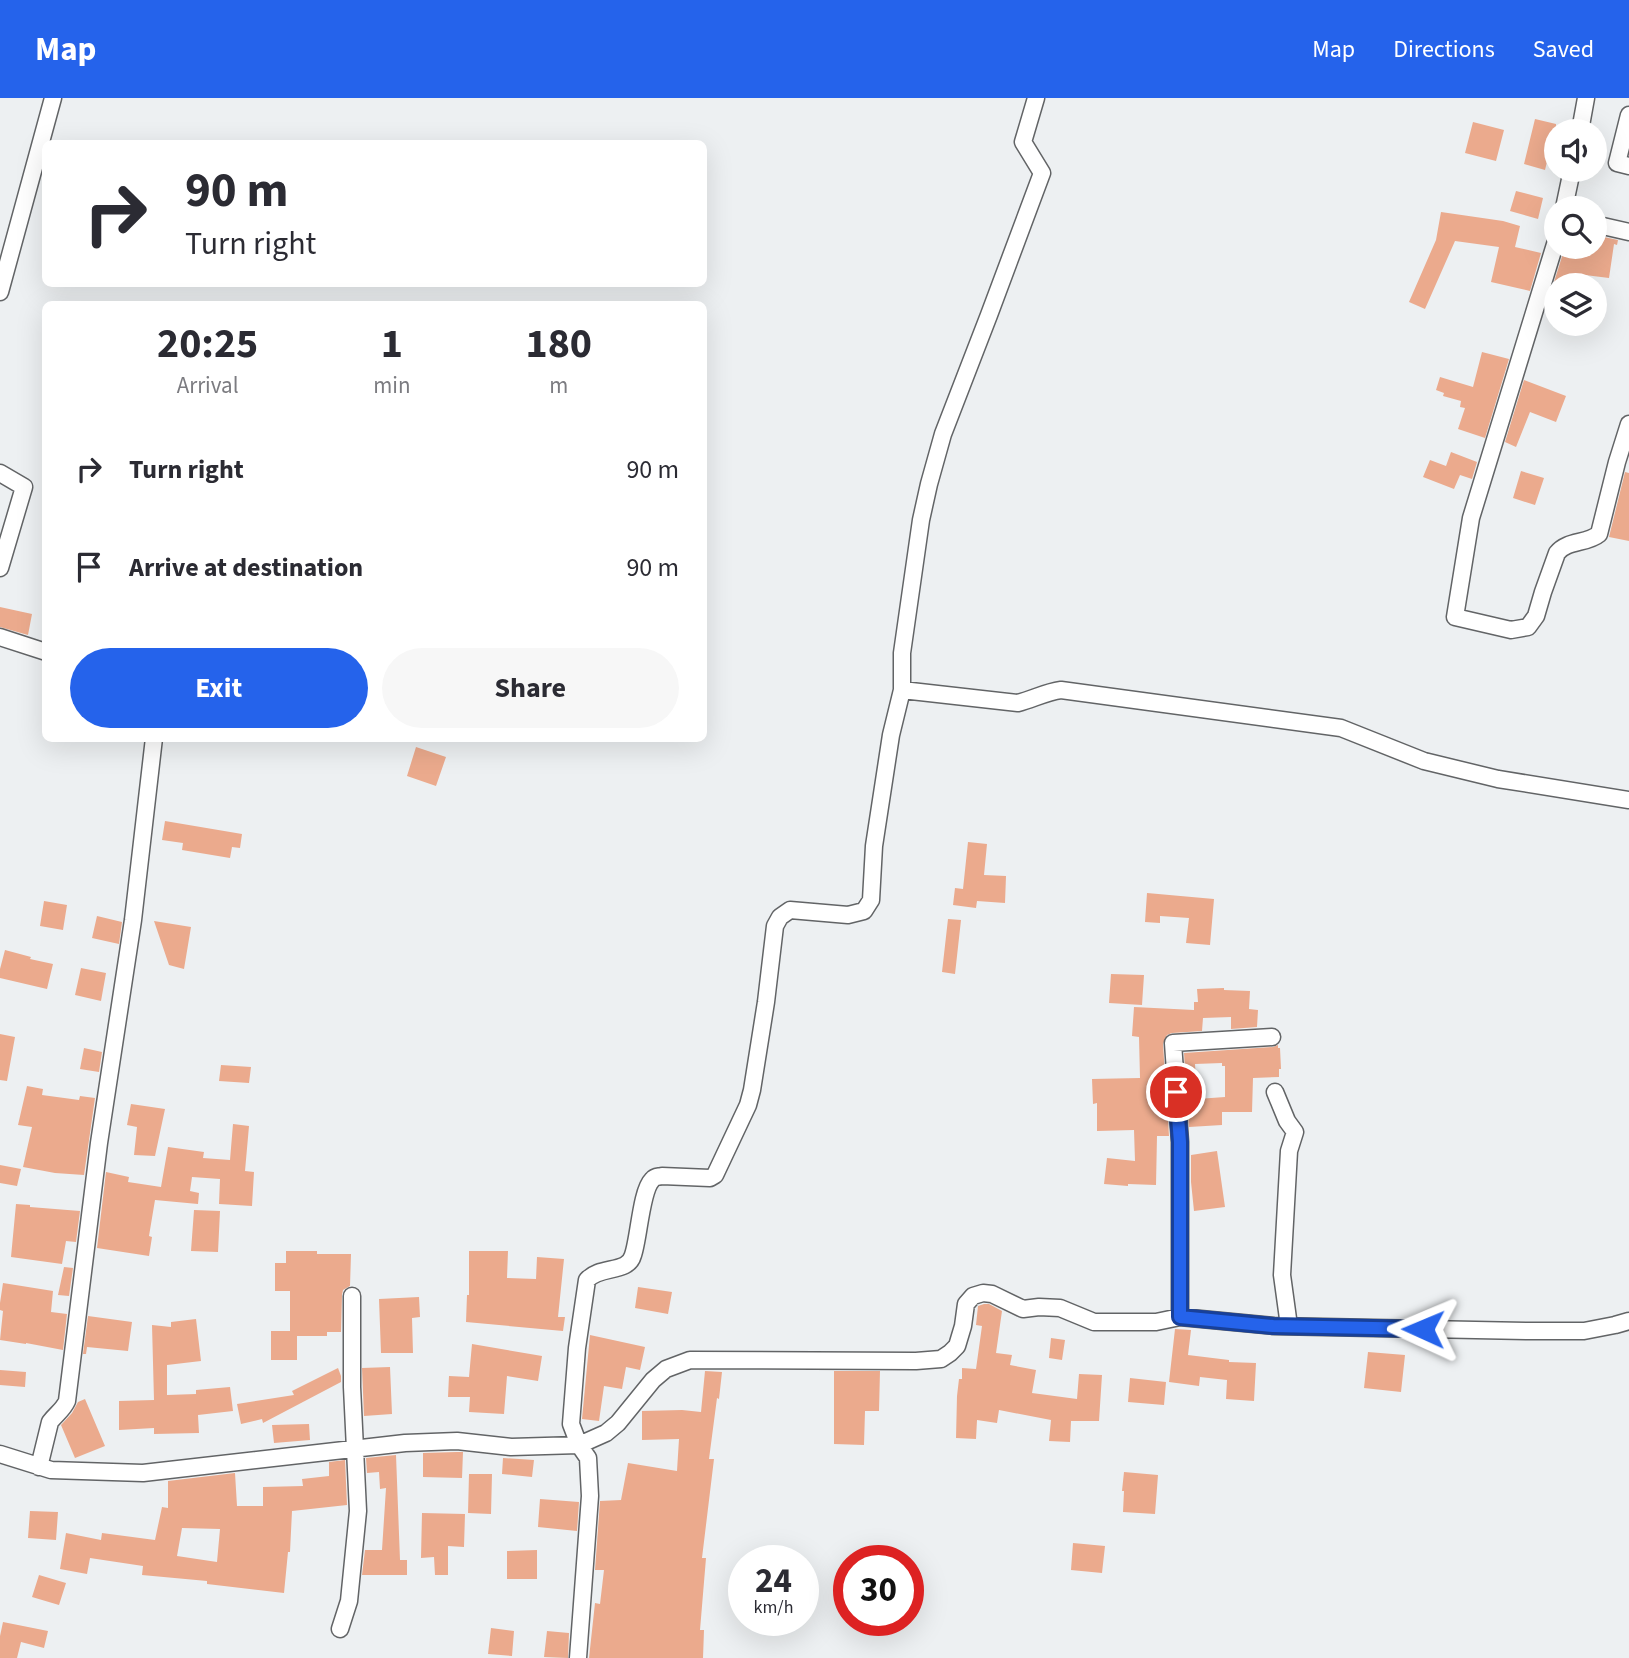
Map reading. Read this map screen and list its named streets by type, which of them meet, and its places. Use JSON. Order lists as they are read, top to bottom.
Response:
{
  "page": {
    "header": "Map",
    "nav": ["Map", "Directions", "Saved"],
    "turn": ["90 m", "Turn right"],
    "eta": [
      "20:25",
      "Arrival",
      "1",
      "min",
      "180",
      "m"
    ],
    "list": [
      {
        "name": "Turn right",
        "value": "90 m"
      },
      {
        "name": "Arrive at destination",
        "value": "90 m"
      }
    ],
    "buttons": ["Exit", "Share"],
    "speed": "24 km/h",
    "limit": "30"
  }
}
